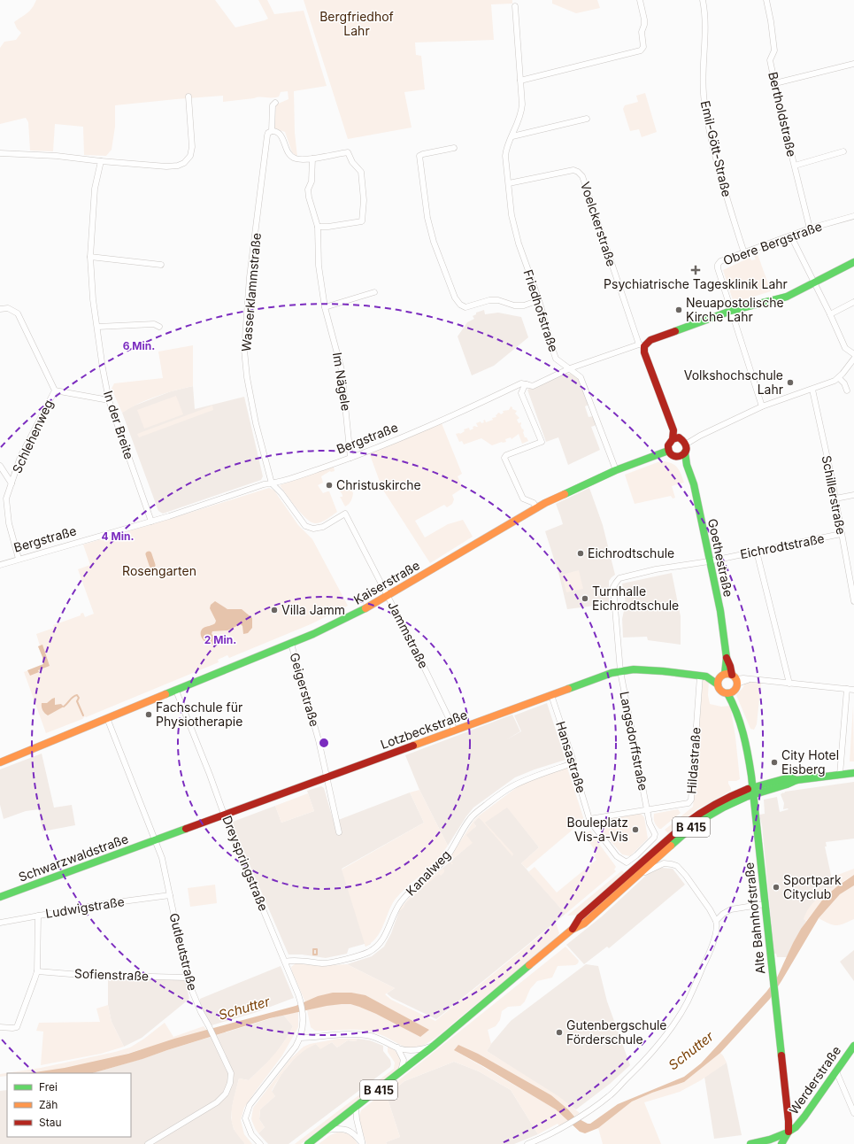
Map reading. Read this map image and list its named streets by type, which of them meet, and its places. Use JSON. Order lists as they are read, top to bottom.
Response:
{
  "streets": {
    "street": [
      "Bertholdstraße",
      "Emil-Gött-Straße",
      "Voelckerstraße",
      "Obere Bergstraße",
      "Wasserklammstraße",
      "Friedhofstraße",
      "Im Nägele",
      "In der Breite",
      "Schlehenweg",
      "Bergstraße",
      "Schillerstraße",
      "Eichrodtstraße",
      "Goethestraße",
      "Kaiserstraße",
      "Jammstraße",
      "Geigerstraße",
      "Lotzbeckstraße",
      "Langsdorffstraße",
      "Hansastraße",
      "Hildastraße",
      "B 415",
      "Schwarzwaldstraße",
      "Dreyspringstraße",
      "Kanalweg",
      "Ludwigstraße",
      "Alte Bahnhofstraße",
      "Gutleutstraße",
      "Sofienstraße",
      "Werderstraße"
    ]
  },
  "crossings": [
    ["Bertholdstraße", "Obere Bergstraße"],
    ["Emil-Gött-Straße", "Obere Bergstraße"],
    ["Voelckerstraße", "Friedhofstraße"],
    ["Voelckerstraße", "Bergstraße"],
    ["Obere Bergstraße", "Bergstraße"],
    ["Wasserklammstraße", "Bergstraße"],
    ["Wasserklammstraße", "Jammstraße"],
    ["Friedhofstraße", "Bergstraße"],
    ["Friedhofstraße", "Kaiserstraße"],
    ["Im Nägele", "Bergstraße"],
    ["In der Breite", "Schlehenweg"],
    ["In der Breite", "Bergstraße"],
    ["Schlehenweg", "Bergstraße"],
    ["Bergstraße", "Jammstraße"],
    ["Schillerstraße", "Eichrodtstraße"],
    ["Eichrodtstraße", "Goethestraße"],
    ["Eichrodtstraße", "Langsdorffstraße"],
    ["Goethestraße", "Kaiserstraße"],
    ["Goethestraße", "Lotzbeckstraße"],
    ["Kaiserstraße", "Jammstraße"],
    ["Kaiserstraße", "Geigerstraße"],
    ["Kaiserstraße", "Dreyspringstraße"],
    ["Kaiserstraße", "Gutleutstraße"],
    ["Jammstraße", "Lotzbeckstraße"],
    ["Geigerstraße", "Lotzbeckstraße"],
    ["Lotzbeckstraße", "Langsdorffstraße"],
    ["Lotzbeckstraße", "Hansastraße"],
    ["Lotzbeckstraße", "Hildastraße"],
    ["Lotzbeckstraße", "Schwarzwaldstraße"],
    ["Lotzbeckstraße", "Dreyspringstraße"],
    ["Lotzbeckstraße", "Gutleutstraße"],
    ["Langsdorffstraße", "Hansastraße"],
    ["Langsdorffstraße", "Hildastraße"],
    ["Hansastraße", "Hildastraße"],
    ["Hansastraße", "Kanalweg"],
    ["B 415", "Alte Bahnhofstraße"],
    ["Schwarzwaldstraße", "Gutleutstraße"],
    ["Dreyspringstraße", "Kanalweg"],
    ["Ludwigstraße", "Gutleutstraße"],
    ["Alte Bahnhofstraße", "Werderstraße"],
    ["Gutleutstraße", "Sofienstraße"]
  ],
  "water": ["Schutter"],
  "parks": ["Bergfriedhof Lahr", "Rosengarten"],
  "places": {
    "health": ["Psychiatrische Tagesklinik Lahr"],
    "other": [
      "Neuapostolische Kirche Lahr",
      "Volkshochschule Lahr",
      "Christuskirche",
      "Eichrodtschule",
      "Turnhalle Eichrodtschule",
      "Villa Jamm",
      "Fachschule für Physiotherapie",
      "City Hotel Eisberg",
      "Bouleplatz Vis-a-Vis",
      "Sportpark Cityclub",
      "Gutenbergschule Förderschule"
    ]
  },
  "legend": ["Frei", "Zäh", "Stau"],
  "rings": ["6 Min.", "4 Min.", "2 Min."]
}
